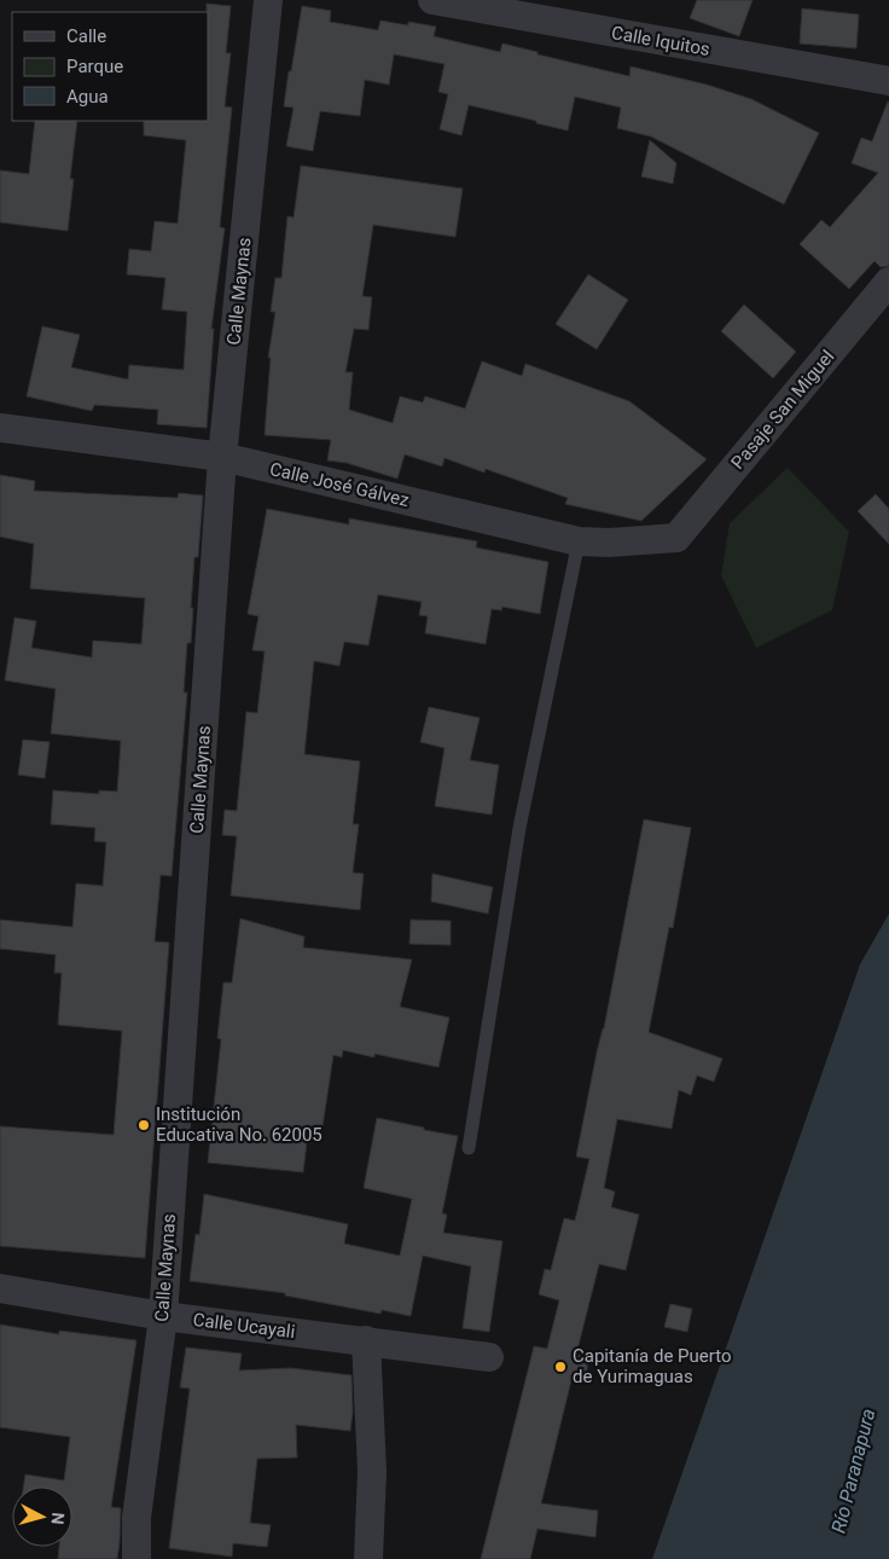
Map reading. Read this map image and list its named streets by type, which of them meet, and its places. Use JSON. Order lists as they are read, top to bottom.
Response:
{
  "streets": {
    "street": [
      "Calle Iquitos",
      "Calle Maynas",
      "Pasaje San Miguel",
      "Calle José Gálvez",
      "Calle Ucayali"
    ]
  },
  "crossings": [
    ["Calle Maynas", "Calle José Gálvez"],
    ["Calle Maynas", "Calle Ucayali"],
    ["Pasaje San Miguel", "Calle José Gálvez"]
  ],
  "water": ["Río Paranapura"],
  "places": ["Institución Educativa No. 62005", "Capitanía de Puerto de Yurimaguas"],
  "legend": ["Calle", "Parque", "Agua"],
  "north": "right"
}
